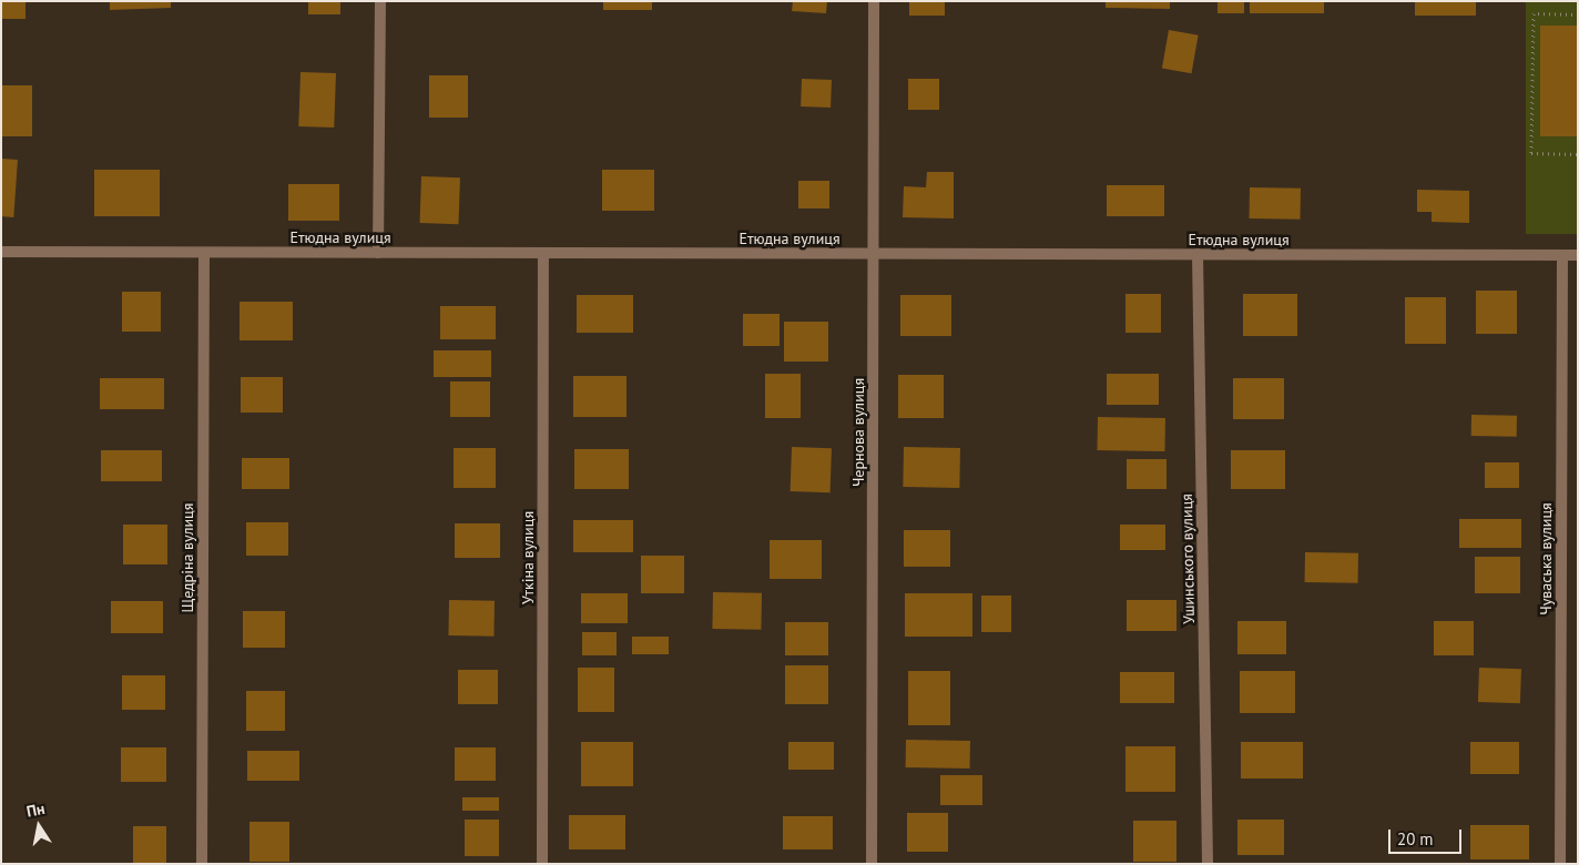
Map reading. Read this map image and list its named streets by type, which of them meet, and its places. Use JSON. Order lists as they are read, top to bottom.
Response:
{
  "streets": {
    "street": [
      "Етюдна вулиця",
      "Чернова вулиця",
      "Щедріна вулиця",
      "Уткіна вулиця",
      "Ушинського вулиця",
      "Чуваська вулиця"
    ]
  },
  "crossings": [
    ["Етюдна вулиця", "Чернова вулиця"],
    ["Етюдна вулиця", "Щедріна вулиця"],
    ["Етюдна вулиця", "Уткіна вулиця"],
    ["Етюдна вулиця", "Ушинського вулиця"],
    ["Етюдна вулиця", "Чуваська вулиця"]
  ],
  "scale_bar": "20 m",
  "north": "top"
}
